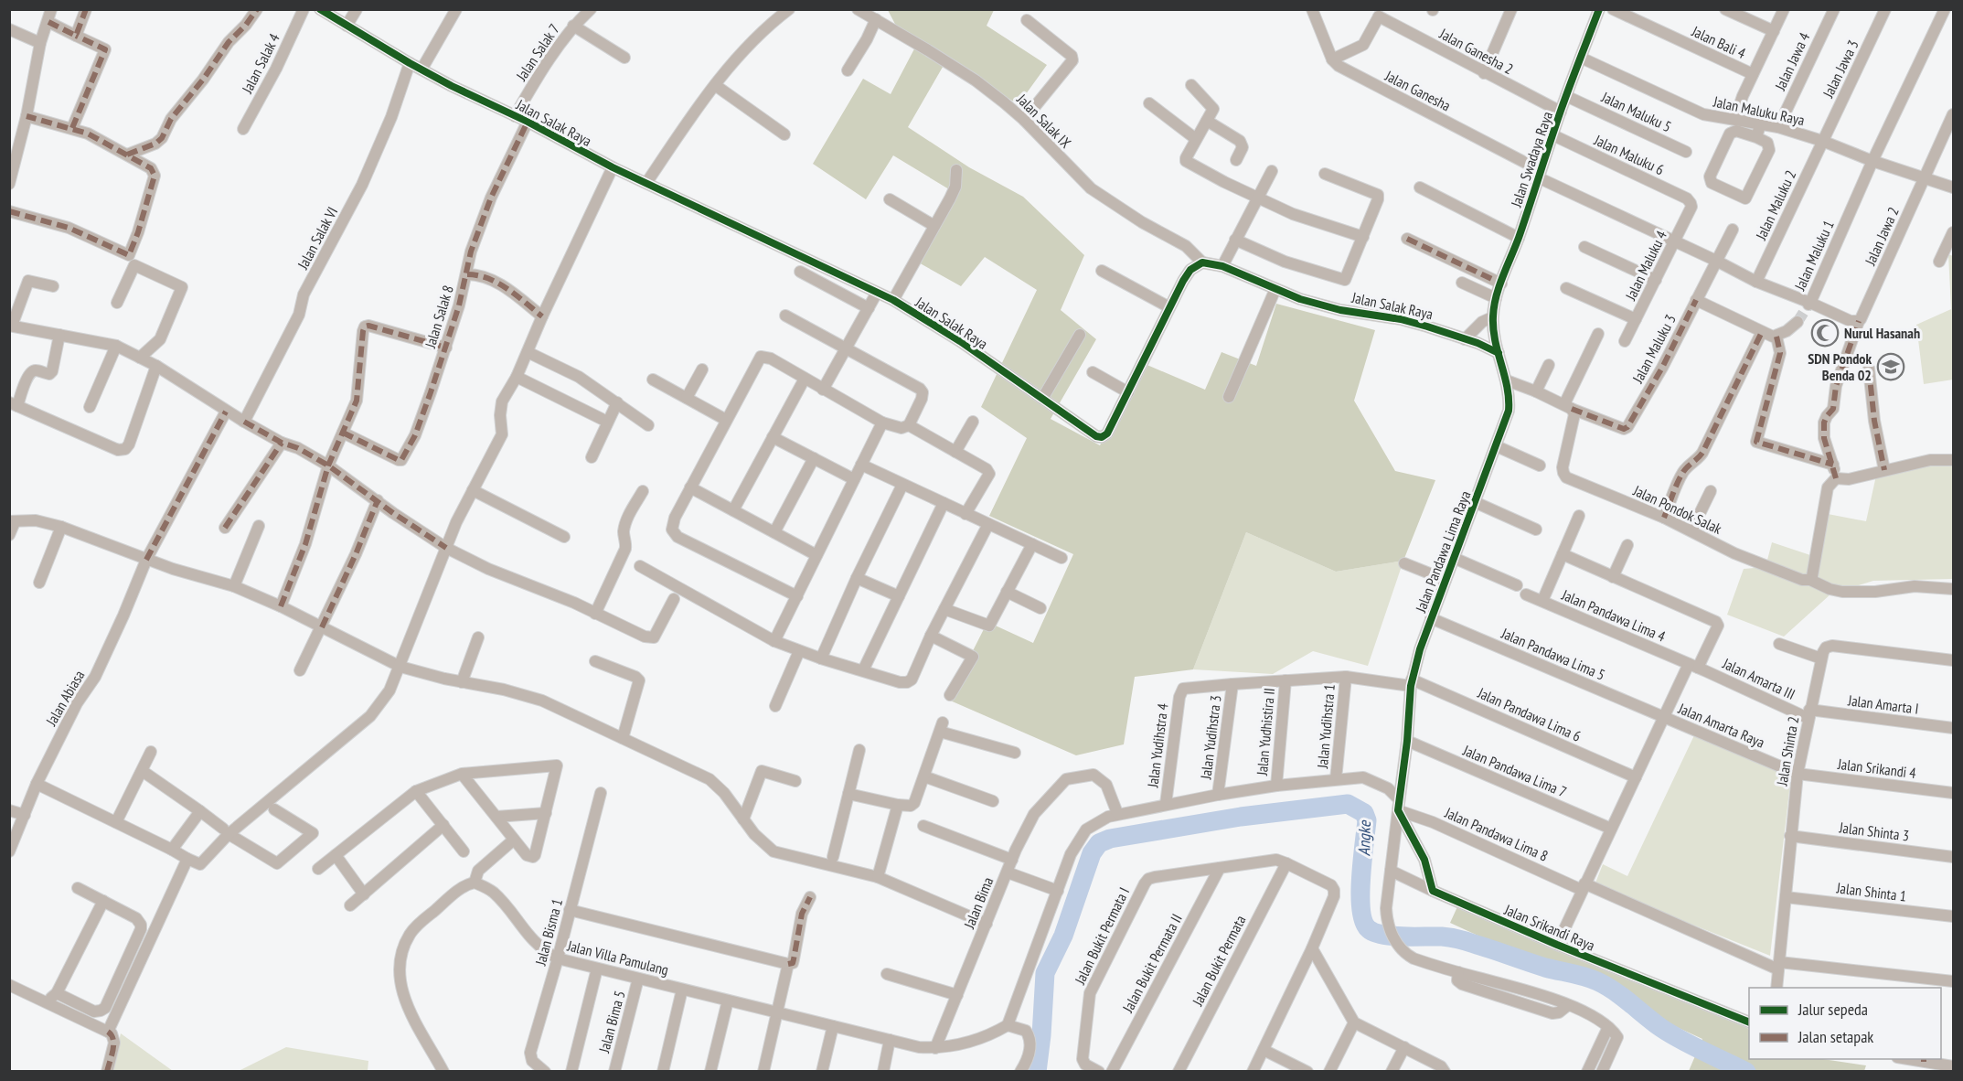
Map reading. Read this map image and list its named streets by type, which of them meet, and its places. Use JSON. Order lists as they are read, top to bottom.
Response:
{
  "streets": {
    "street": [
      "Jalan Bali 4",
      "Jalan Ganesha 2",
      "Jalan Salak 7",
      "Jalan Jawa 4",
      "Jalan Salak 4",
      "Jalan Jawa 3",
      "Jalan Ganesha",
      "Jalan Maluku Raya",
      "Jalan Maluku 5",
      "Jalan Salak IX",
      "Jalan Salak Raya",
      "Jalan Maluku 6",
      "Jalan Swadaya Raya",
      "Jalan Maluku 2",
      "Jalan Jawa 2",
      "Jalan Salak VI",
      "Jalan Maluku 1",
      "Jalan Maluku 4",
      "Jalan Salak 8",
      "Jalan Maluku 3",
      "Jalan Pondok Salak",
      "Jalan Pandawa Lima Raya",
      "Jalan Pandawa Lima 4",
      "Jalan Pandawa Lima 5",
      "Jalan Amarta III",
      "Jalan Abiasa",
      "Jalan Amarta I",
      "Jalan Pandawa Lima 6",
      "Jalan Amarta Raya",
      "Jalan Yudihstra 1",
      "Jalan Yudhistira II",
      "Jalan Yudihstra 3",
      "Jalan Yudihstra 4",
      "Jalan Shinta 2",
      "Jalan Srikandi 4",
      "Jalan Pandawa Lima 7",
      "Jalan Shinta 3",
      "Jalan Pandawa Lima 8",
      "Jalan Shinta 1",
      "Jalan Bima",
      "Jalan Srikandi Raya",
      "Jalan Bisma 1",
      "Jalan Bukit Permata I",
      "Jalan Villa Pamulang",
      "Jalan Bukit Permata",
      "Jalan Bukit Permata II",
      "Jalan Bima 5"
    ]
  },
  "crossings": [
    ["Jalan Ganesha 2", "Jalan Swadaya Raya"],
    ["Jalan Salak 7", "Jalan Salak Raya"],
    ["Jalan Jawa 4", "Jalan Maluku Raya"],
    ["Jalan Jawa 3", "Jalan Maluku Raya"],
    ["Jalan Jawa 3", "Jalan Maluku 2"],
    ["Jalan Ganesha", "Jalan Swadaya Raya"],
    ["Jalan Ganesha", "Jalan Maluku 1"],
    ["Jalan Maluku Raya", "Jalan Swadaya Raya"],
    ["Jalan Maluku Raya", "Jalan Maluku 2"],
    ["Jalan Maluku Raya", "Jalan Jawa 2"],
    ["Jalan Maluku Raya", "Jalan Maluku 1"],
    ["Jalan Maluku 5", "Jalan Swadaya Raya"],
    ["Jalan Salak IX", "Jalan Salak Raya"],
    ["Jalan Salak Raya", "Jalan Salak VI"],
    ["Jalan Salak Raya", "Jalan Salak 8"],
    ["Jalan Salak Raya", "Jalan Pandawa Lima Raya"],
    ["Jalan Maluku 6", "Jalan Swadaya Raya"],
    ["Jalan Maluku 6", "Jalan Maluku 4"],
    ["Jalan Swadaya Raya", "Jalan Maluku 1"],
    ["Jalan Swadaya Raya", "Jalan Pandawa Lima Raya"],
    ["Jalan Maluku 2", "Jalan Maluku 1"],
    ["Jalan Maluku 1", "Jalan Maluku 4"],
    ["Jalan Maluku 1", "Jalan Maluku 3"],
    ["Jalan Maluku 3", "Jalan Pondok Salak"],
    ["Jalan Pandawa Lima Raya", "Jalan Pandawa Lima 5"],
    ["Jalan Pandawa Lima Raya", "Jalan Pandawa Lima 6"],
    ["Jalan Pandawa Lima Raya", "Jalan Pandawa Lima 7"],
    ["Jalan Pandawa Lima Raya", "Jalan Pandawa Lima 8"],
    ["Jalan Pandawa Lima Raya", "Jalan Srikandi Raya"],
    ["Jalan Pandawa Lima 4", "Jalan Amarta III"],
    ["Jalan Pandawa Lima 5", "Jalan Amarta Raya"],
    ["Jalan Amarta III", "Jalan Amarta I"],
    ["Jalan Amarta III", "Jalan Shinta 2"],
    ["Jalan Amarta I", "Jalan Shinta 2"],
    ["Jalan Pandawa Lima 6", "Jalan Yudihstra 1"],
    ["Jalan Pandawa Lima 6", "Jalan Yudhistira II"],
    ["Jalan Pandawa Lima 6", "Jalan Yudihstra 3"],
    ["Jalan Pandawa Lima 6", "Jalan Yudihstra 4"],
    ["Jalan Amarta Raya", "Jalan Shinta 2"],
    ["Jalan Amarta Raya", "Jalan Srikandi 4"],
    ["Jalan Shinta 2", "Jalan Srikandi 4"],
    ["Jalan Shinta 2", "Jalan Shinta 3"],
    ["Jalan Shinta 2", "Jalan Pandawa Lima 8"],
    ["Jalan Shinta 2", "Jalan Shinta 1"],
    ["Jalan Bima", "Jalan Villa Pamulang"],
    ["Jalan Bisma 1", "Jalan Villa Pamulang"],
    ["Jalan Bukit Permata I", "Jalan Bukit Permata"],
    ["Jalan Bukit Permata I", "Jalan Bukit Permata II"],
    ["Jalan Villa Pamulang", "Jalan Bima 5"]
  ],
  "water": ["Angke"],
  "places": {
    "mosque": ["Nurul Hasanah"],
    "school or university": ["SDN Pondok Benda 02"]
  },
  "legend": ["Jalur sepeda", "Jalan setapak"]
}
